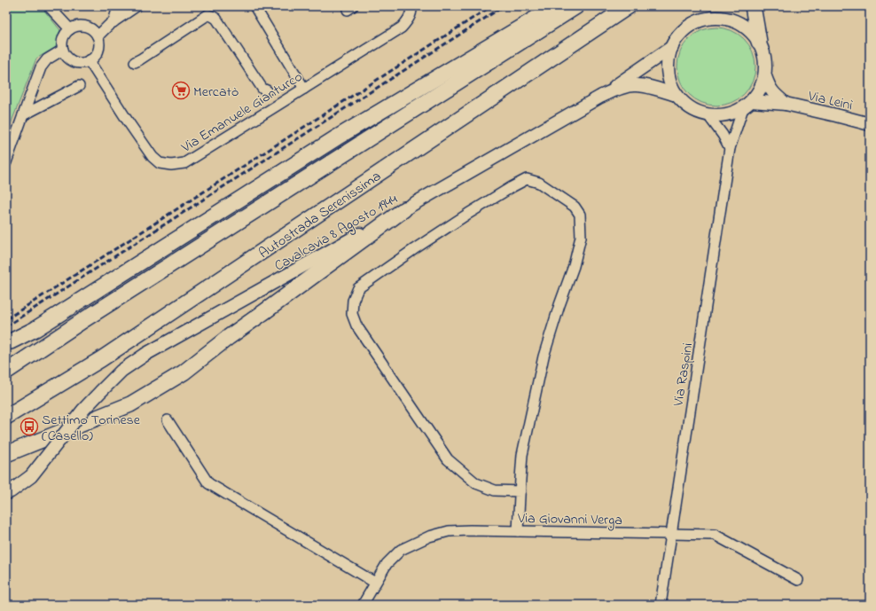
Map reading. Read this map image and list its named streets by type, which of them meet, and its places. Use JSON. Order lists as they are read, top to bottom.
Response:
{
  "streets": {
    "highway": ["Autostrada Serenissima"],
    "main road": ["Via Leinì", "Cavalcavia 8 Agosto 1944"],
    "street": ["Via Emanuele Gianturco", "Via Raspini", "Via Giovanni Verga"]
  },
  "crossings": [
    ["Via Leinì", "Cavalcavia 8 Agosto 1944"],
    ["Via Leinì", "Via Raspini"],
    ["Cavalcavia 8 Agosto 1944", "Via Raspini"],
    ["Via Raspini", "Via Giovanni Verga"]
  ],
  "places": {
    "supermarket": ["Mercatò"],
    "bus stop": ["Settimo Torinese (Casello)"]
  }
}
